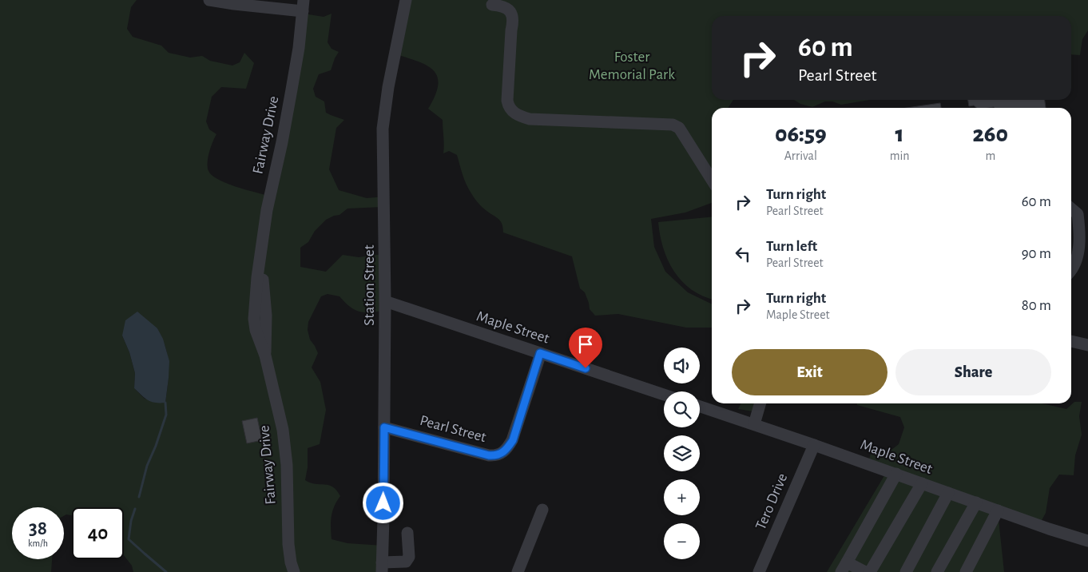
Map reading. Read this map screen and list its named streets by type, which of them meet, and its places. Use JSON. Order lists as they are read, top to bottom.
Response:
{
  "streets": {
    "street": [
      "Fairway Drive",
      "Station Street",
      "Maple Street",
      "Pearl Street",
      "Tero Drive"
    ]
  },
  "crossings": [
    ["Station Street", "Maple Street"],
    ["Station Street", "Pearl Street"],
    ["Maple Street", "Pearl Street"],
    ["Maple Street", "Tero Drive"]
  ],
  "parks": ["Foster Memorial Park"],
  "page": {
    "turn": ["60 m", "Pearl Street"],
    "eta": [
      "06:59",
      "Arrival",
      "1",
      "min",
      "260",
      "m"
    ],
    "list": [
      {
        "name": "Turn right",
        "note": "Pearl Street",
        "value": "60 m"
      },
      {
        "name": "Turn left",
        "note": "Pearl Street",
        "value": "90 m"
      },
      {
        "name": "Turn right",
        "note": "Maple Street",
        "value": "80 m"
      }
    ],
    "buttons": ["Exit", "Share"],
    "map_buttons": ["+", "−"],
    "speed": "38 km/h",
    "limit": "40"
  }
}
